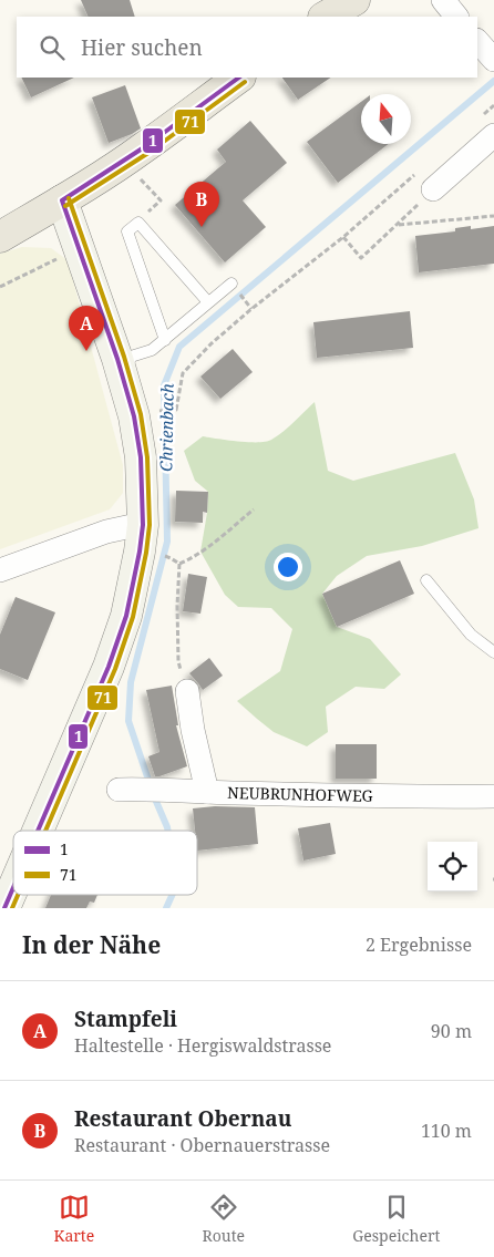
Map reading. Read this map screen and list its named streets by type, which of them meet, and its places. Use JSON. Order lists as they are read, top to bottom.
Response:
{
  "streets": {
    "street": ["NEUBRUNHOFWEG"]
  },
  "water": ["Chrienbach"],
  "lines": ["transit line 1", "transit line 71"],
  "legend": ["1", "71"],
  "north": "top",
  "page": {
    "search": "Hier suchen",
    "pins": ["B", "A"],
    "heading": ["In der Nähe", "2 Ergebnisse"],
    "list": [
      {
        "mark": "A",
        "name": "Stampfeli",
        "note": "Haltestelle · Hergiswaldstrasse",
        "value": "90 m"
      },
      {
        "mark": "B",
        "name": "Restaurant Obernau",
        "note": "Restaurant · Obernauerstrasse",
        "value": "110 m"
      }
    ],
    "nav": ["Karte", "Route", "Gespeichert"]
  }
}
